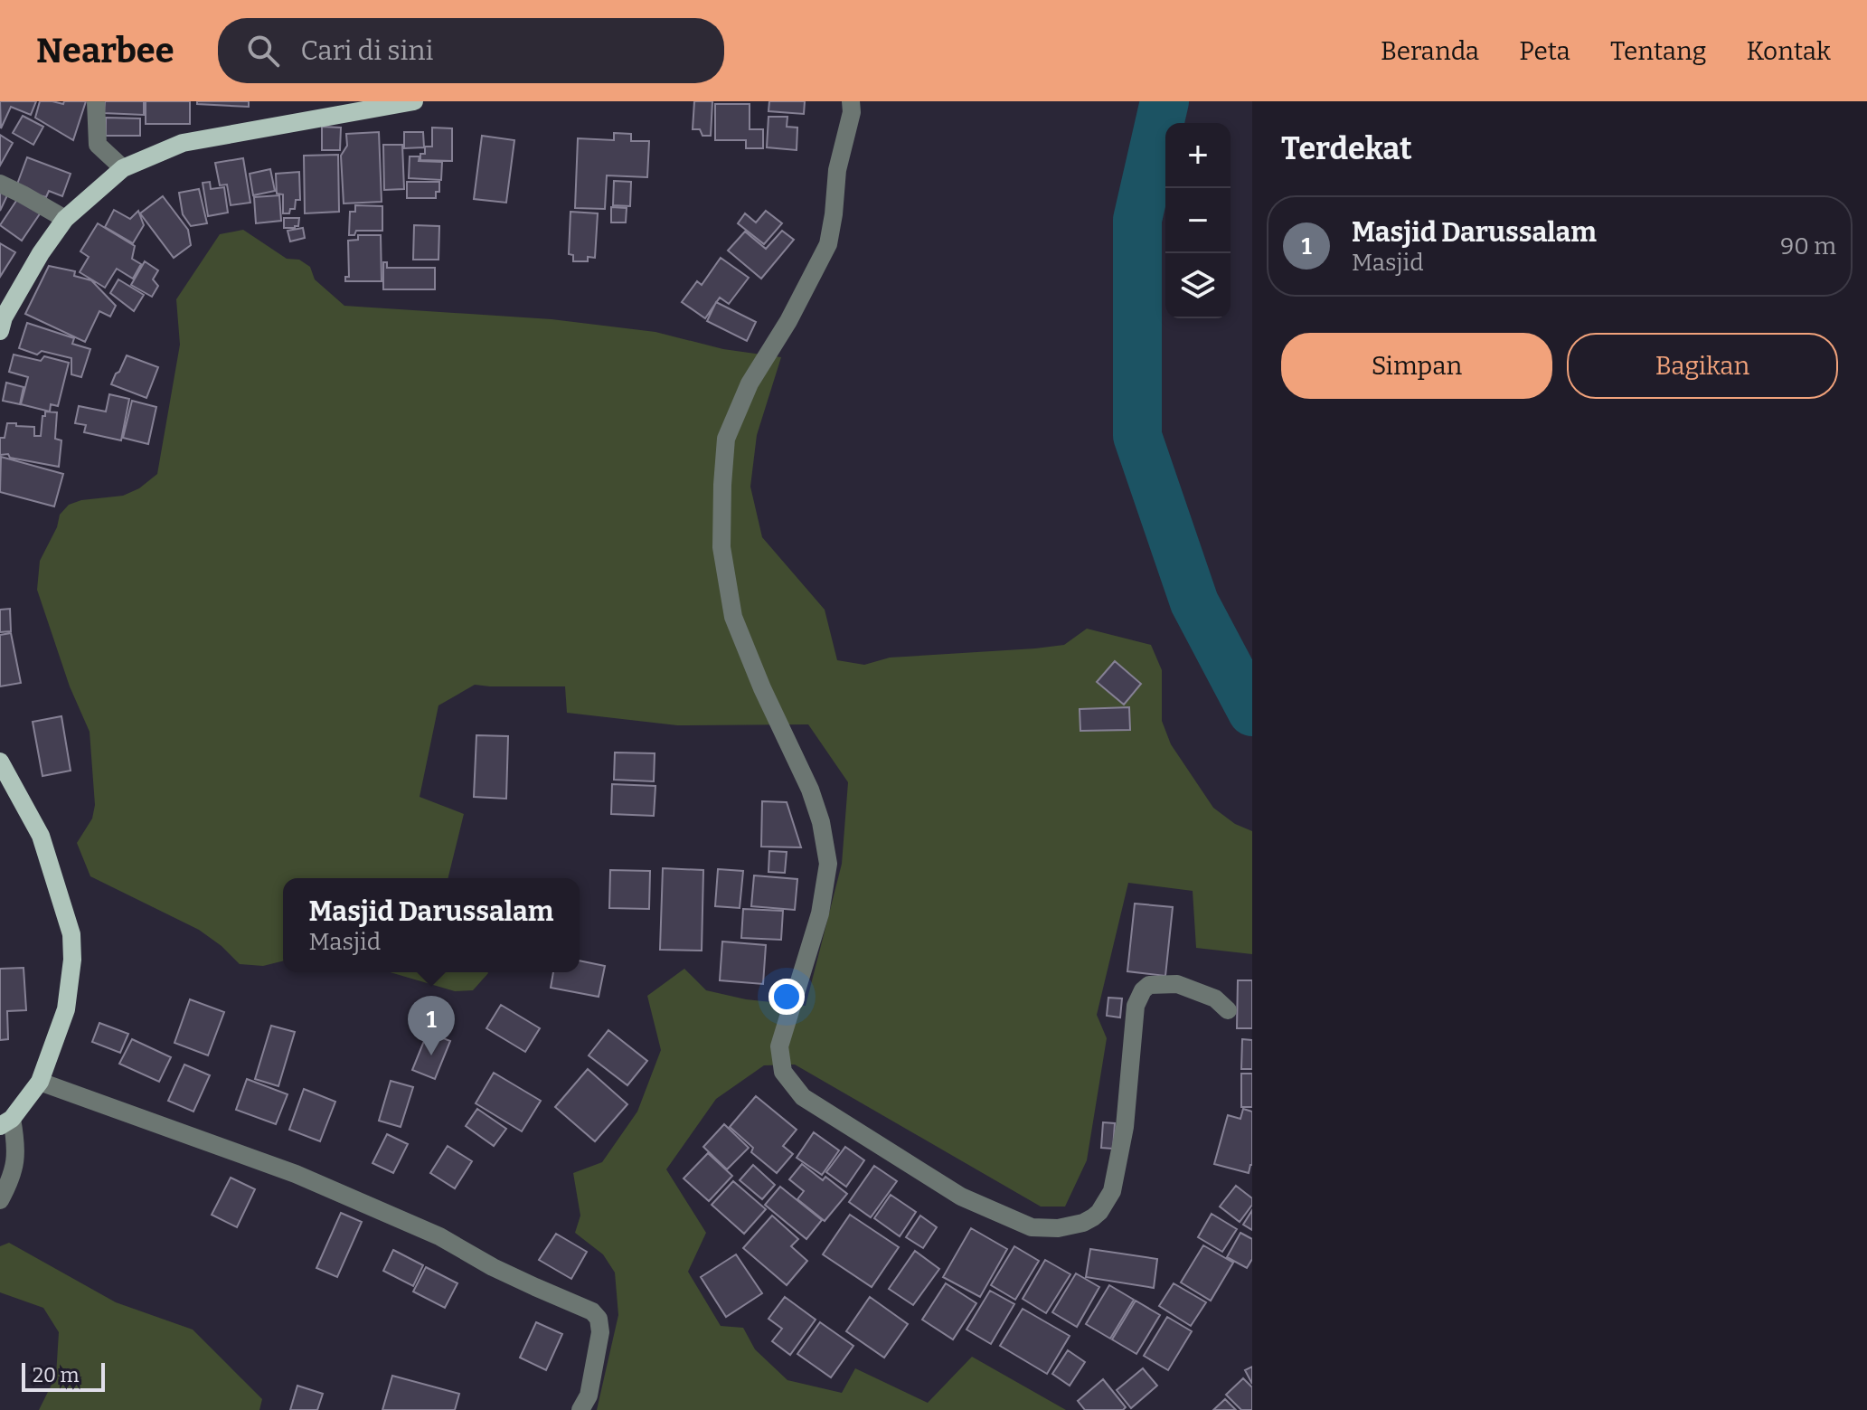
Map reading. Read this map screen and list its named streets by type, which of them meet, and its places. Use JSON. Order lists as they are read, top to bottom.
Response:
{
  "scale_bar": "20 m",
  "page": {
    "header": "Nearbee",
    "search": "Cari di sini",
    "nav": [
      "Beranda",
      "Peta",
      "Tentang",
      "Kontak"
    ],
    "heading": "Terdekat",
    "map_buttons": ["+", "−"],
    "list": [
      {
        "mark": "1",
        "name": "Masjid Darussalam",
        "note": "Masjid",
        "value": "90 m"
      }
    ],
    "buttons": ["Simpan", "Bagikan"],
    "popup": ["Masjid Darussalam", "Masjid"],
    "pins": "1",
    "scale": "20 m"
  }
}
